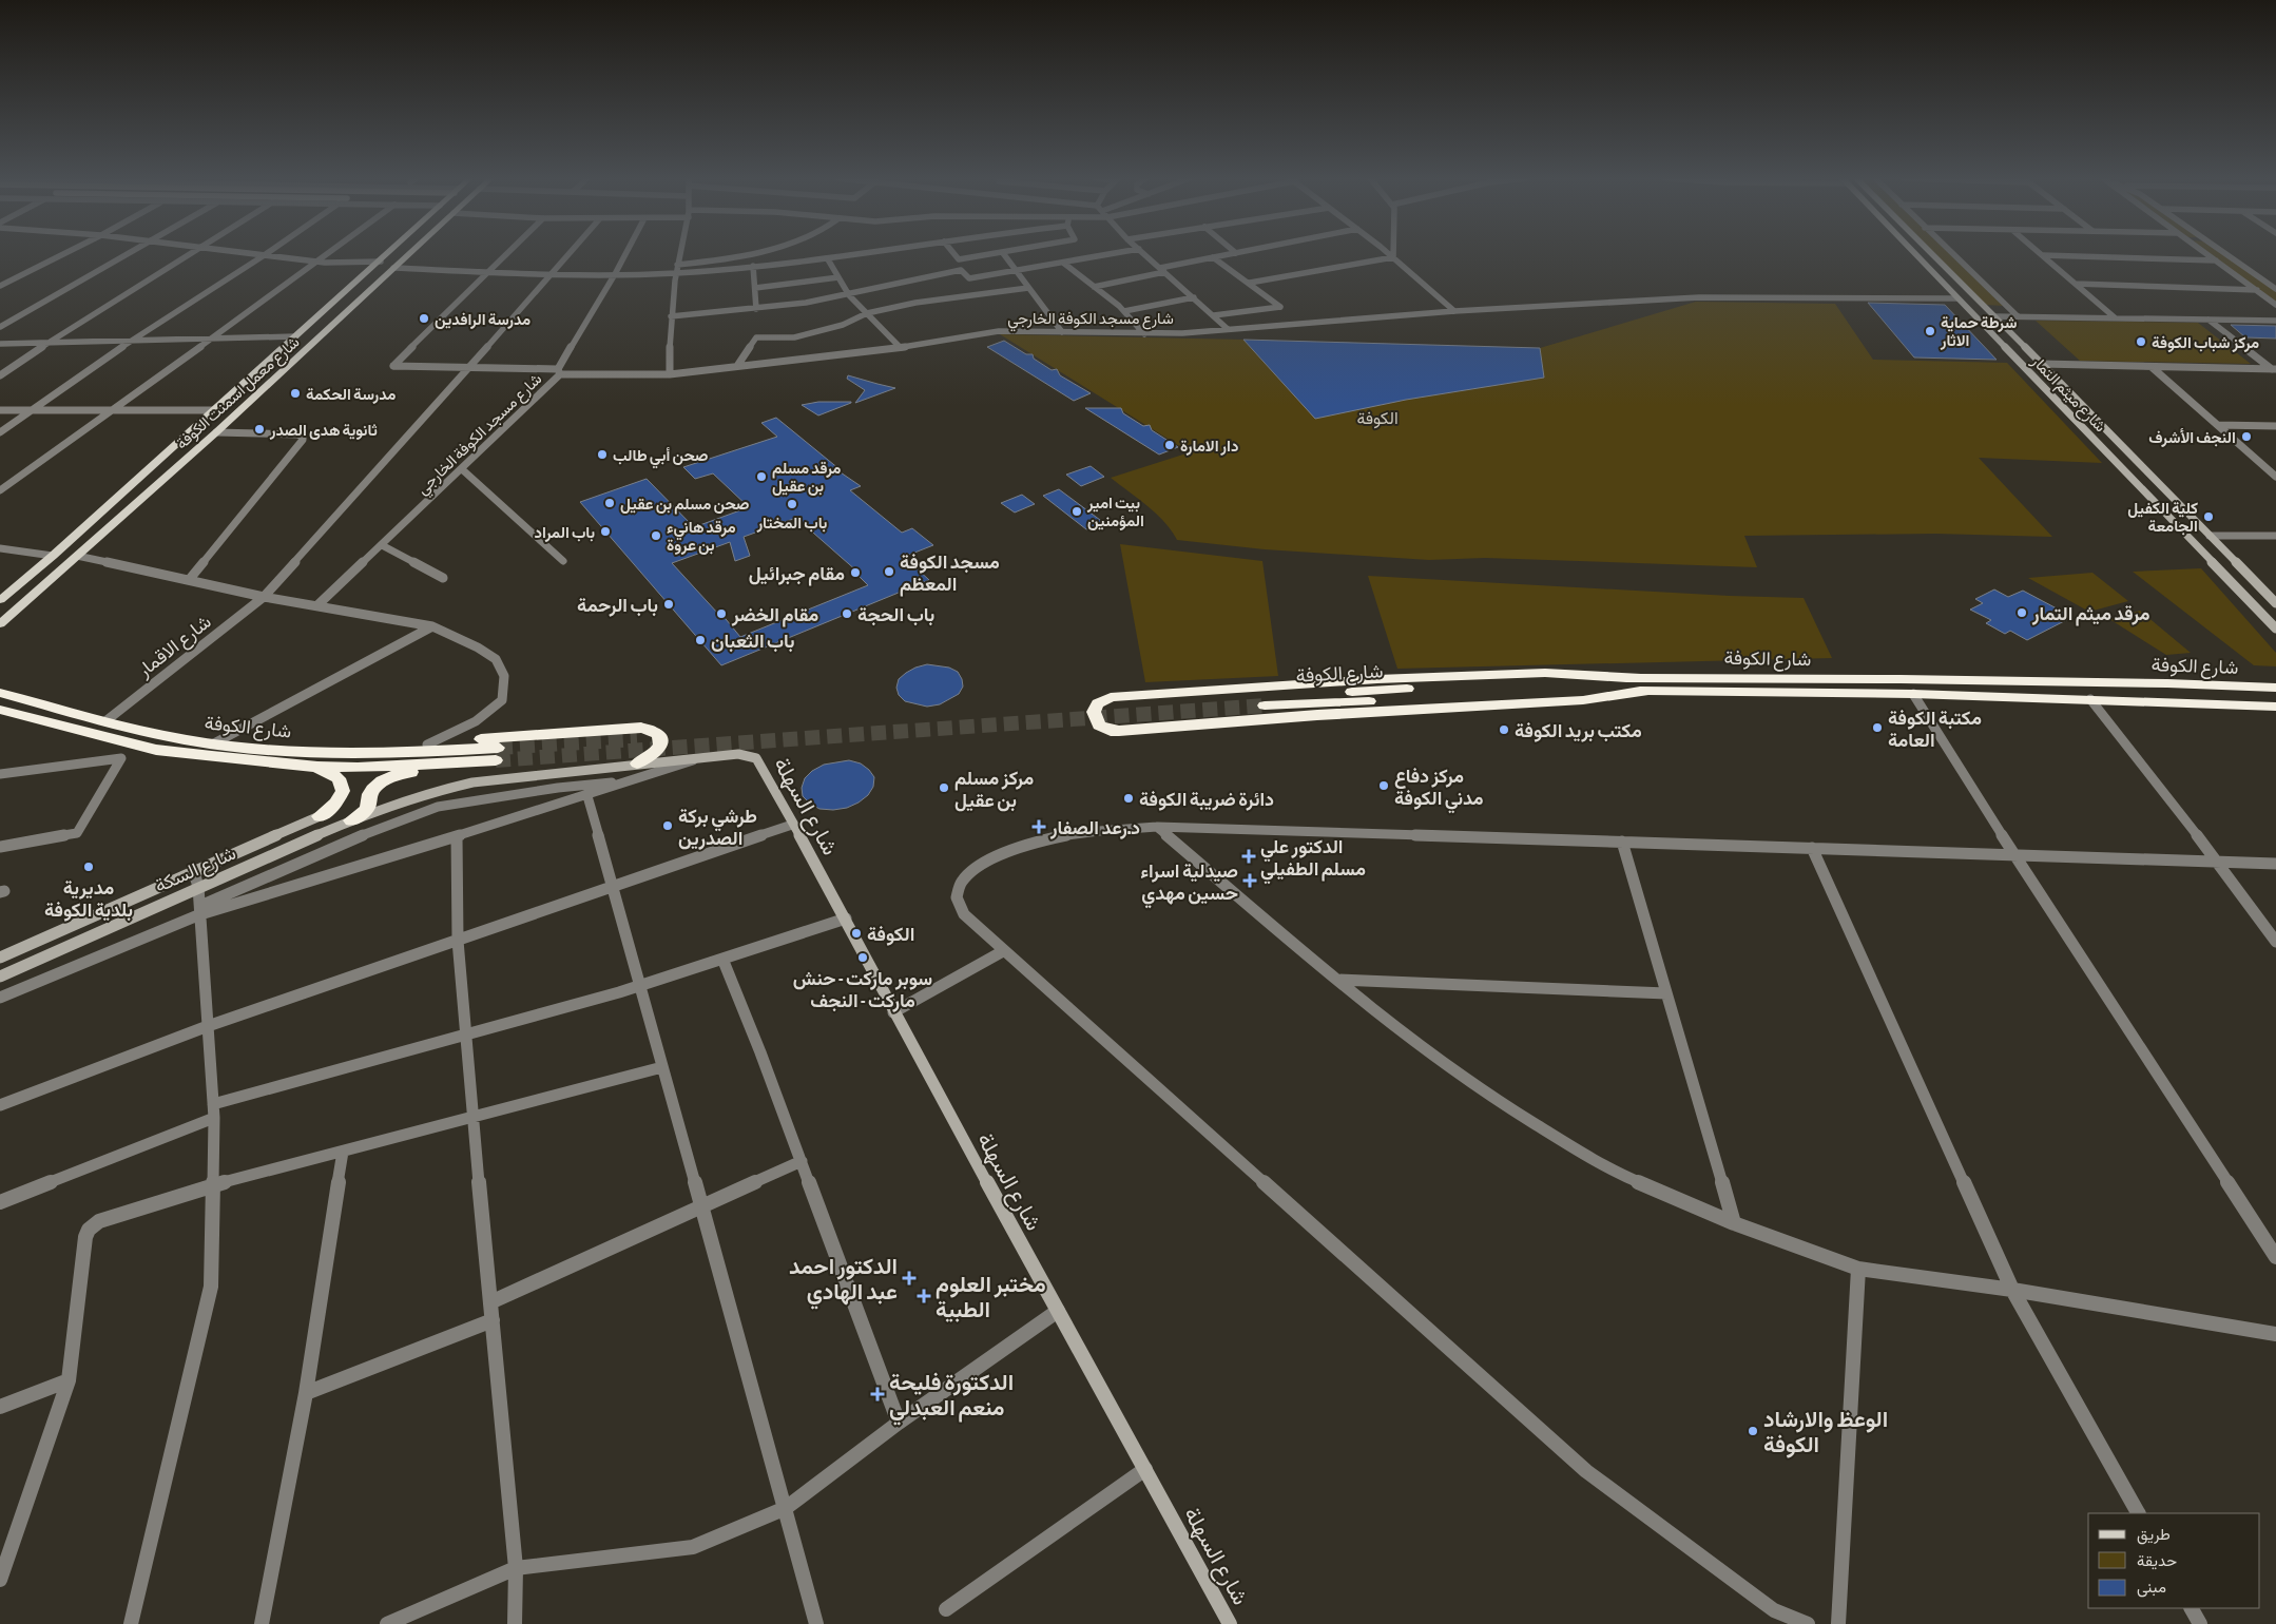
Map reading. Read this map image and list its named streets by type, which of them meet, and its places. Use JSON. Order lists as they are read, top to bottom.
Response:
{
  "streets": {
    "highway": ["شارع الكوفة"],
    "main road": ["شارع معمل اسمنت الكوفة"],
    "street": [
      "شارع مسجد الكوفة الخارجي",
      "شارع ميثم التمار",
      "شارع الاقمار",
      "شارع السهلة",
      "شارع السكة"
    ]
  },
  "crossings": [
    ["شارع مسجد الكوفة الخارجي", "شارع ميثم التمار"],
    ["شارع الاقمار", "شارع الكوفة"],
    ["شارع السهلة", "شارع السكة"]
  ],
  "districts": ["الكوفة"],
  "places": {
    "other": [
      "مدرسة الرافدين",
      "شرطة حماية الاثار",
      "مركز شباب الكوفة",
      "مدرسة الحكمة",
      "ثانوية هدى الصدر",
      "النجف الأشرف",
      "دار الامارة",
      "صحن أبي طالب",
      "مرقد مسلم بن عقيل",
      "صحن مسلم بن عقيل",
      "باب المختار",
      "بيت امير المؤمنين",
      "كلية الكفيل الجامعة",
      "باب المراد",
      "مرقد هانيء بن عروة",
      "مسجد الكوفة المعظم",
      "مقام جبرائيل",
      "باب الرحمة",
      "مرقد ميثم التمار",
      "مقام الخضر",
      "باب الحجة",
      "باب الثعبان",
      "مكتبة الكوفة العامة",
      "مكتب بريد الكوفة",
      "مركز دفاع مدني الكوفة",
      "مركز مسلم بن عقيل",
      "دائرة ضريبة الكوفة",
      "طرشي بركة الصدرين",
      "مديرية بلدية الكوفة",
      "الكوفة",
      "سوبر ماركت - حنش ماركت - النجف",
      "الوعظ والارشاد الكوفة"
    ],
    "health": [
      "د.رعد الصفار",
      "الدكتور علي مسلم الطفيلي",
      "صيدلية اسراء حسين مهدي",
      "الدكتور احمد عبد الهادي",
      "مختبر العلوم الطبية",
      "الدكتورة فليحة منعم العبدلي"
    ]
  },
  "legend": ["طريق", "حديقة", "مبنى"]
}
